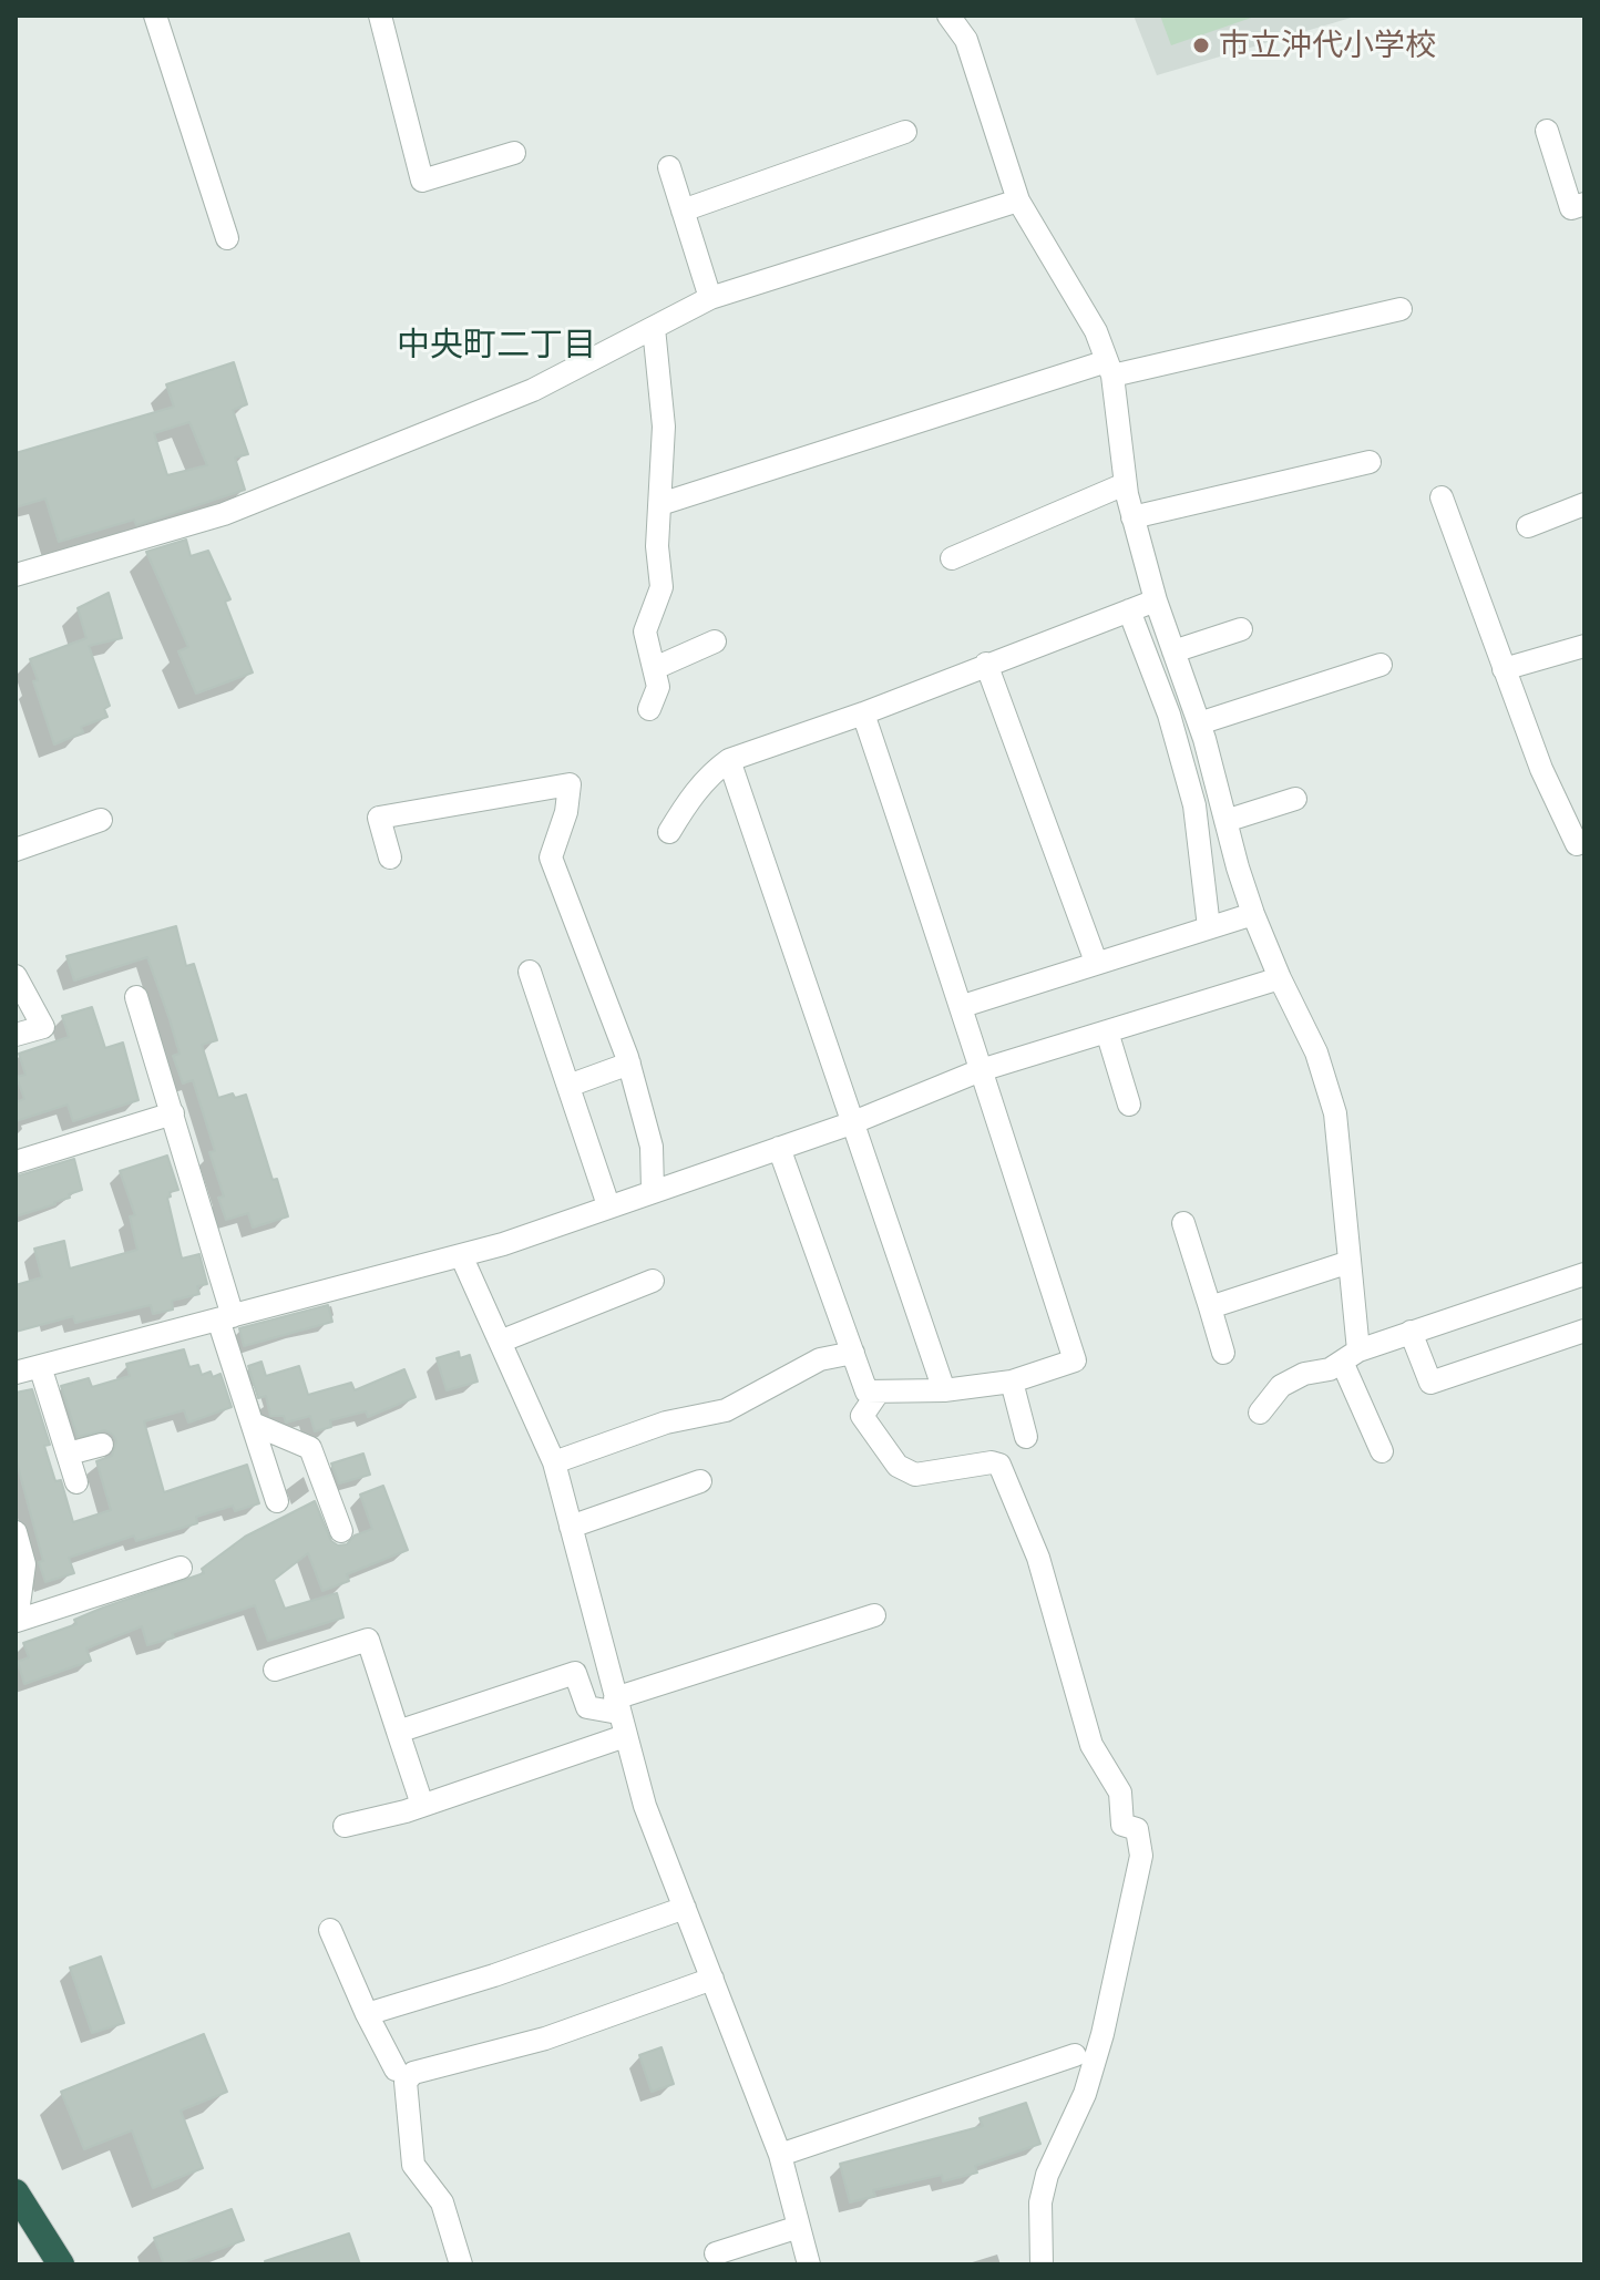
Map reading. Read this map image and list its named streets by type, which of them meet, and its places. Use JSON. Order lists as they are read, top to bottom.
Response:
{
  "districts": ["中央町二丁目"],
  "places": ["市立沖代小学校"]
}
